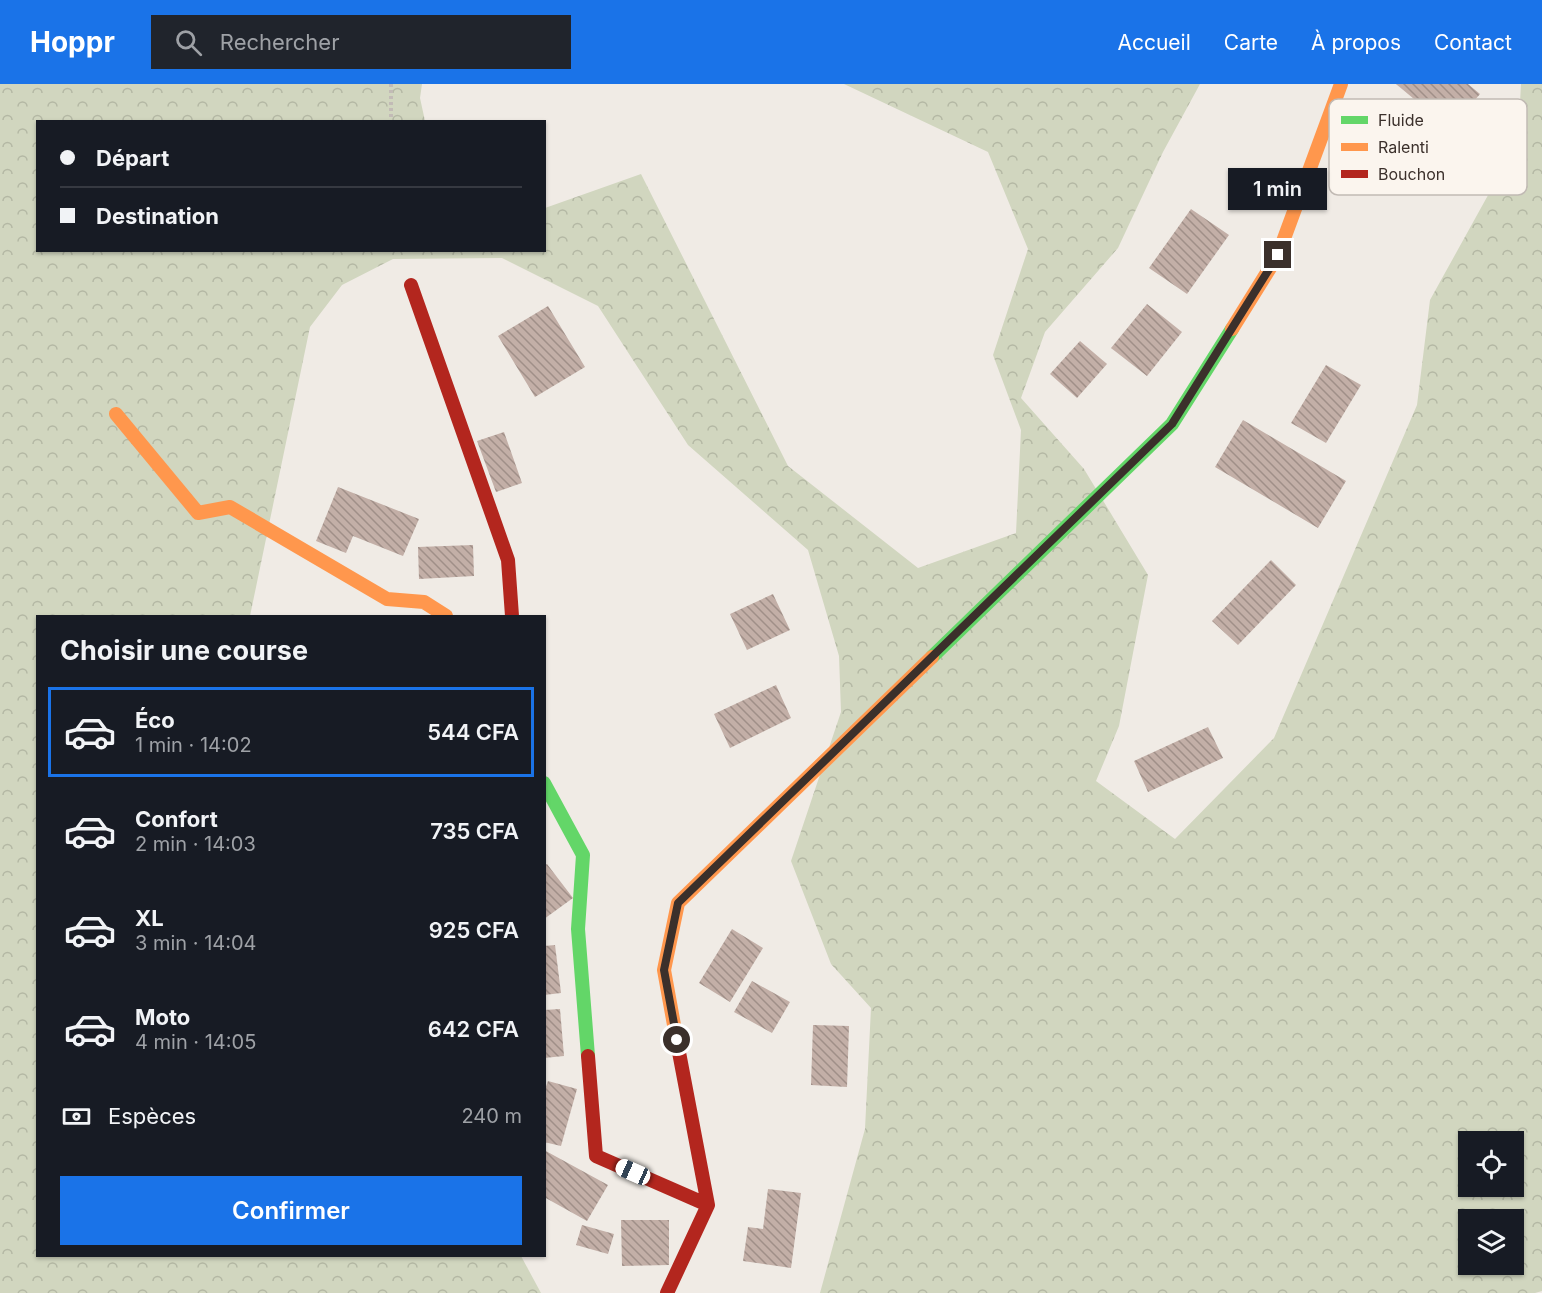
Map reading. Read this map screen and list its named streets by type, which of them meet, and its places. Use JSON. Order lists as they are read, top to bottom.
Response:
{
  "legend": ["Fluide", "Ralenti", "Bouchon"],
  "page": {
    "header": "Hoppr",
    "search": "Rechercher",
    "nav": [
      "Accueil",
      "Carte",
      "À propos",
      "Contact"
    ],
    "banner": ["Départ", "Destination"],
    "bubble": "1 min",
    "heading": "Choisir une course",
    "list": [
      {
        "name": "Éco",
        "note": "1 min · 14:02",
        "value": "544 CFA"
      },
      {
        "name": "Confort",
        "note": "2 min · 14:03",
        "value": "735 CFA"
      },
      {
        "name": "XL",
        "note": "3 min · 14:04",
        "value": "925 CFA"
      },
      {
        "name": "Moto",
        "note": "4 min · 14:05",
        "value": "642 CFA"
      }
    ],
    "pay": ["Espèces", "240 m"],
    "buttons": "Confirmer"
  }
}
